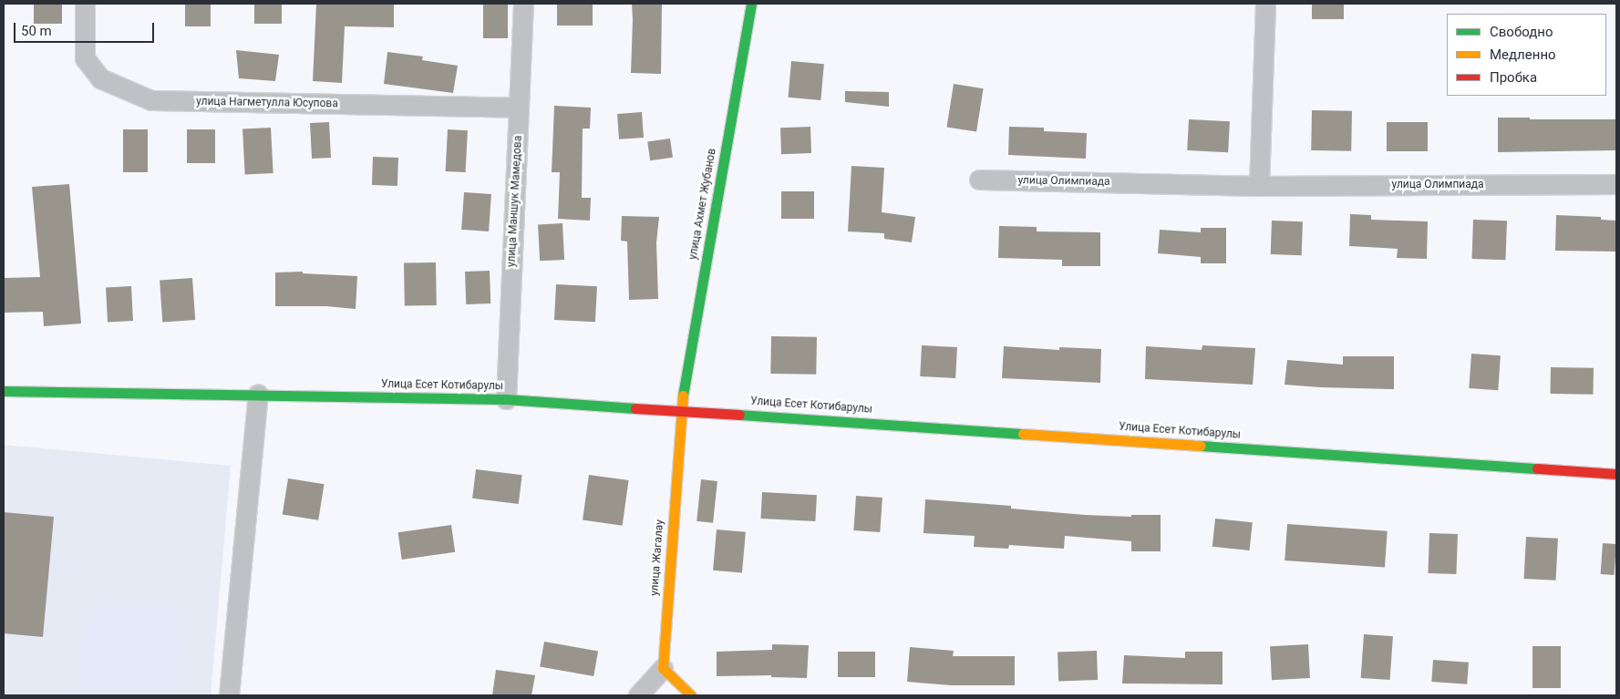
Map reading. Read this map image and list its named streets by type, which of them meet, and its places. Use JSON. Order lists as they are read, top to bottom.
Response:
{
  "streets": {
    "street": [
      "улица Нагметулла Юсупова",
      "улица Олимпиада",
      "улица Маншук Мамедова",
      "улица Ахмет Жубанов",
      "Улица Есет Котибарулы",
      "улица Жагалау"
    ]
  },
  "crossings": [
    ["улица Нагметулла Юсупова", "улица Маншук Мамедова"],
    ["улица Маншук Мамедова", "Улица Есет Котибарулы"],
    ["улица Ахмет Жубанов", "Улица Есет Котибарулы"],
    ["улица Ахмет Жубанов", "улица Жагалау"],
    ["Улица Есет Котибарулы", "улица Жагалау"]
  ],
  "legend": ["Свободно", "Медленно", "Пробка"],
  "scale_bar": "50 m"
}
